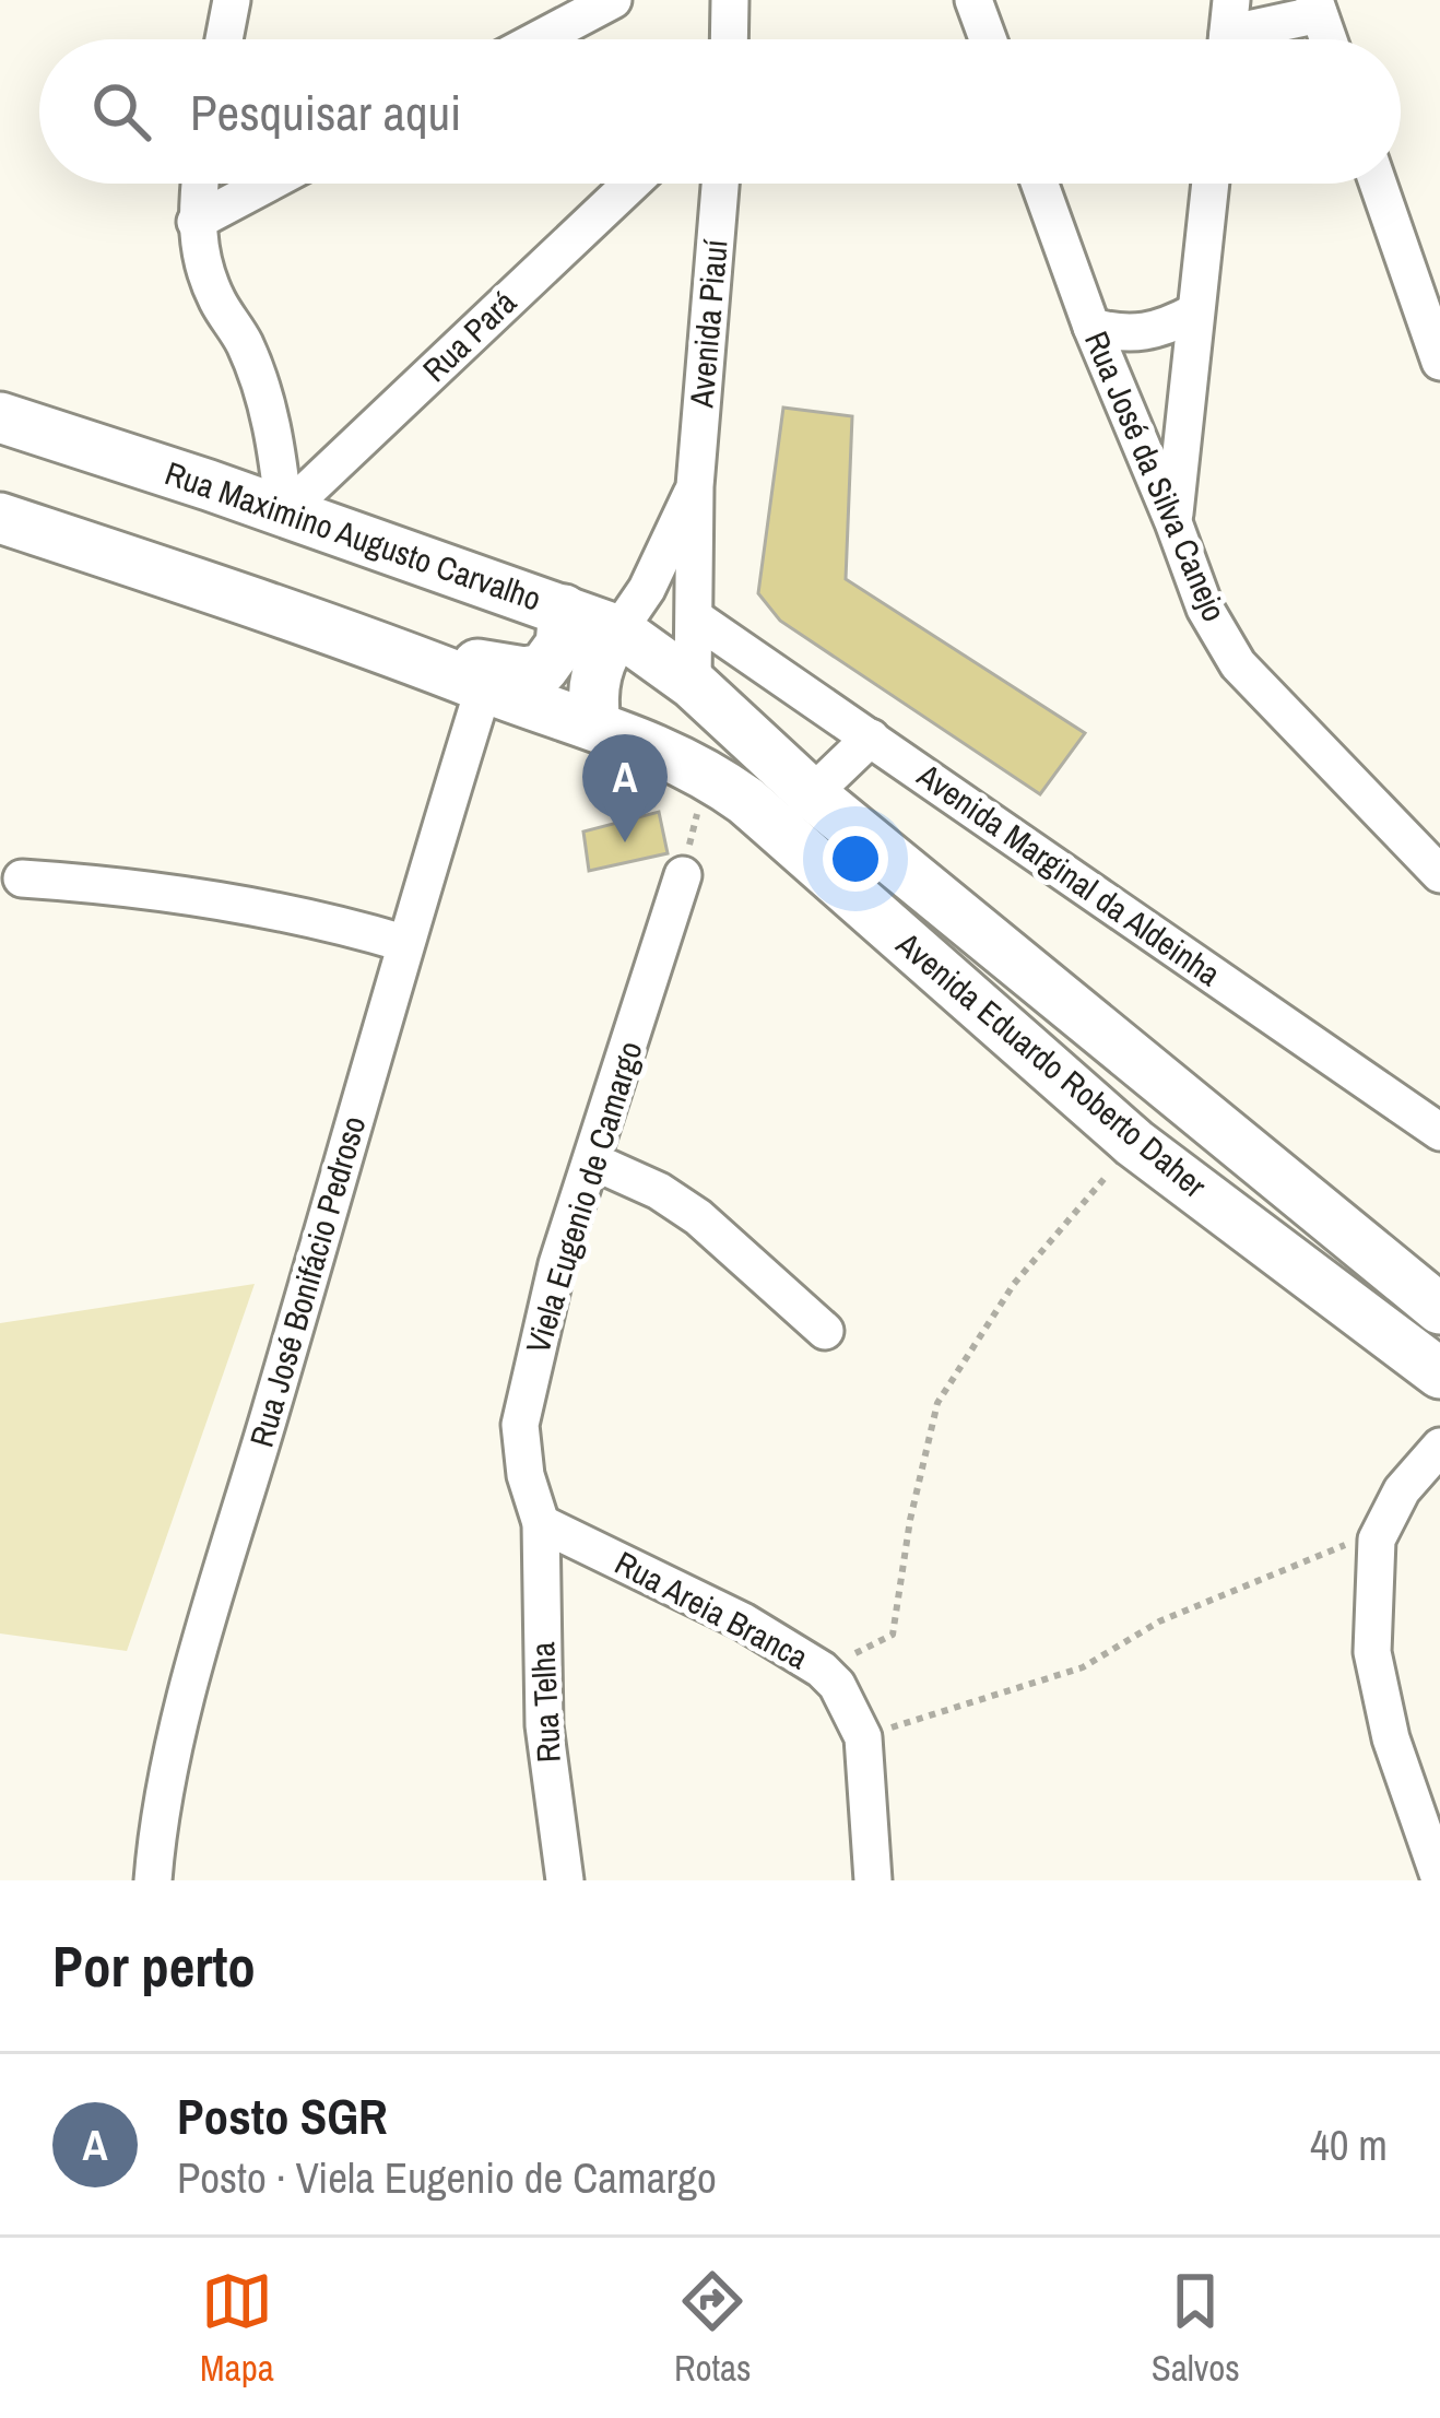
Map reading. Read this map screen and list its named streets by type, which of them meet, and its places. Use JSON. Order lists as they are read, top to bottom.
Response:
{
  "streets": {
    "main road": ["Rua Maximino Augusto Carvalho", "Avenida Eduardo Roberto Daher"],
    "street": [
      "Avenida Piauí",
      "Rua Pará",
      "Rua José da Silva Canejo",
      "Avenida Marginal da Aldeinha",
      "Viela Eugenio de Camargo",
      "Rua José Bonifácio Pedroso",
      "Rua Areia Branca",
      "Rua Telha"
    ]
  },
  "crossings": [
    ["Avenida Piauí", "Rua Maximino Augusto Carvalho"],
    ["Avenida Piauí", "Avenida Marginal da Aldeinha"],
    ["Avenida Piauí", "Avenida Eduardo Roberto Daher"],
    ["Rua Pará", "Rua Maximino Augusto Carvalho"],
    ["Rua Maximino Augusto Carvalho", "Avenida Eduardo Roberto Daher"],
    ["Avenida Eduardo Roberto Daher", "Rua José Bonifácio Pedroso"],
    ["Viela Eugenio de Camargo", "Rua Areia Branca"],
    ["Viela Eugenio de Camargo", "Rua Telha"],
    ["Rua Areia Branca", "Rua Telha"]
  ],
  "page": {
    "search": "Pesquisar aqui",
    "pins": "A",
    "heading": "Por perto",
    "list": [
      {
        "mark": "A",
        "name": "Posto SGR",
        "note": "Posto · Viela Eugenio de Camargo",
        "value": "40 m"
      }
    ],
    "nav": ["Mapa", "Rotas", "Salvos"]
  }
}
